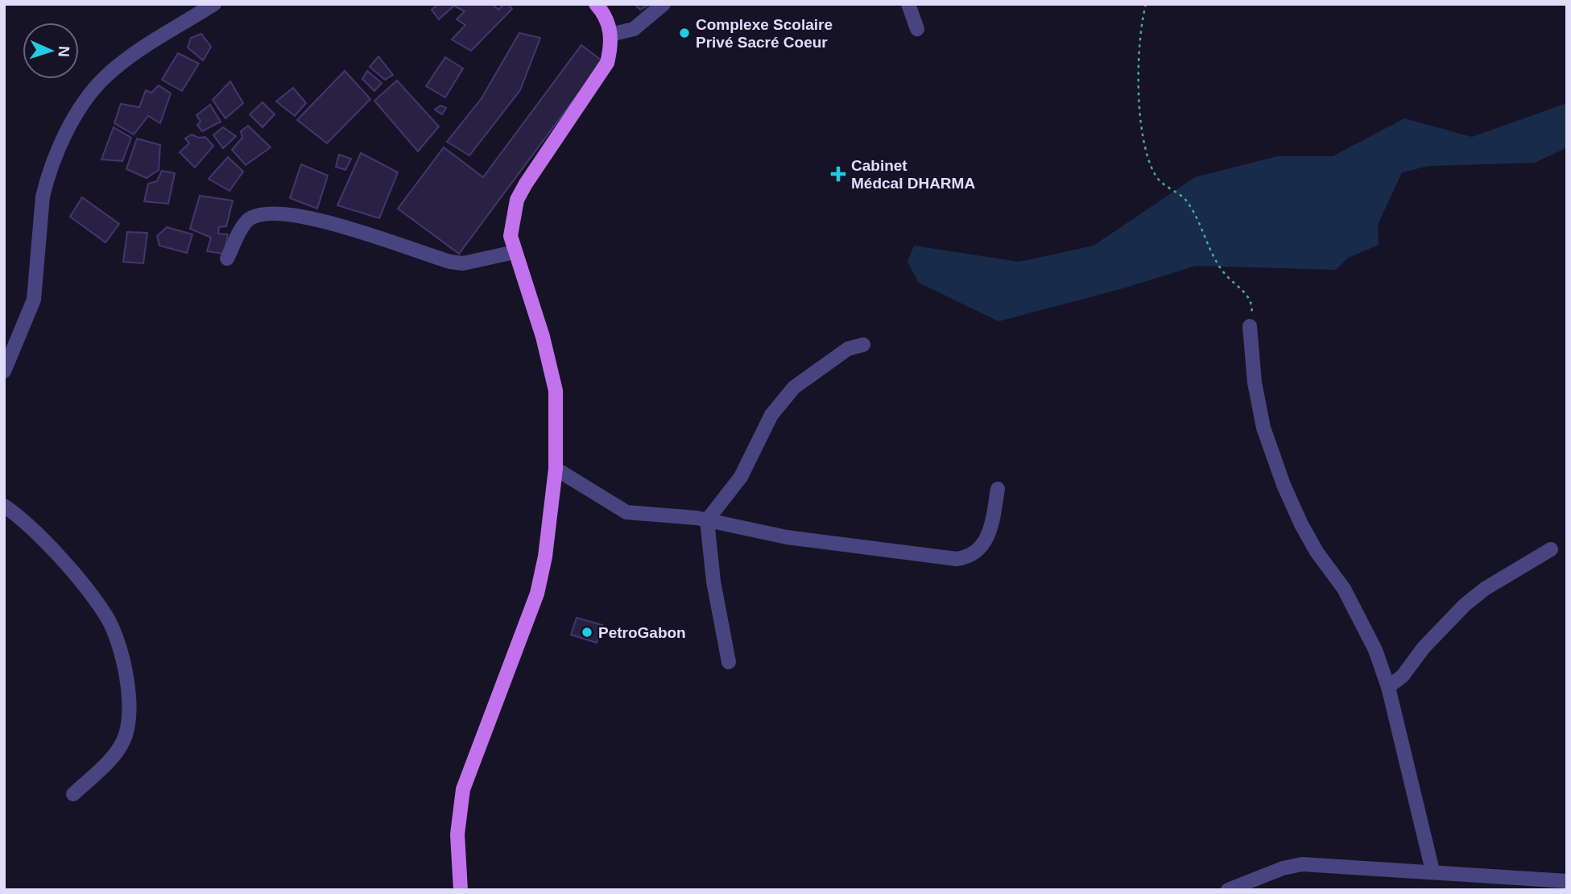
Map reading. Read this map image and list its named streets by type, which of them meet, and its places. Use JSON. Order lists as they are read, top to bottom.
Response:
{
  "places": {
    "other": ["Complexe Scolaire Privé Sacré Coeur", "PetroGabon"],
    "health": ["Cabinet Médcal DHARMA"]
  },
  "north": "right"
}
